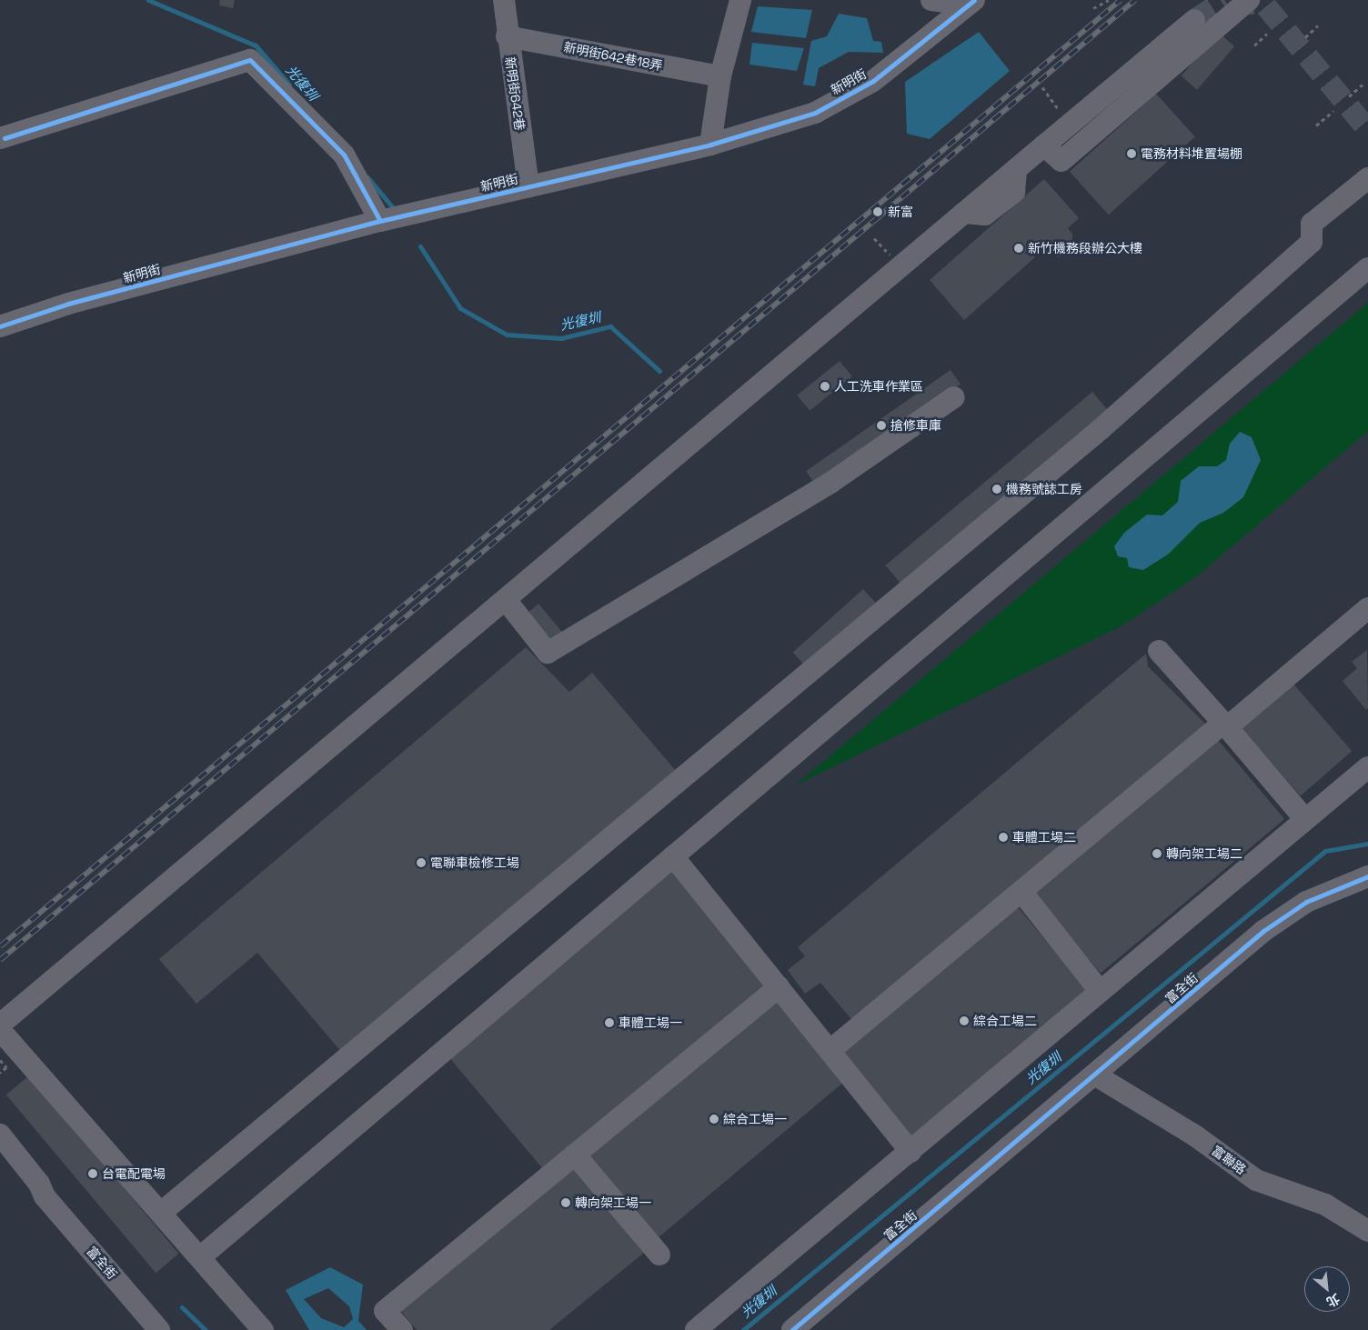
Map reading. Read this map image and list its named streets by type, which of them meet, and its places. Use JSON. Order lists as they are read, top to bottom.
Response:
{
  "streets": {
    "street": [
      "新明街642巷18弄",
      "新明街",
      "新明街642巷",
      "富全街",
      "富聯路"
    ]
  },
  "crossings": [
    ["新明街642巷18弄", "新明街642巷"],
    ["新明街", "新明街642巷"],
    ["富全街", "富聯路"]
  ],
  "water": ["光復圳"],
  "places": [
    "電務材料堆置場棚",
    "新富",
    "新竹機務段辦公大樓",
    "人工洗車作業區",
    "搶修車庫",
    "機務號誌工房",
    "車體工場二",
    "轉向架工場二",
    "電聯車檢修工場",
    "綜合工場二",
    "車體工場一",
    "綜合工場一",
    "台電配電場",
    "轉向架工場一"
  ],
  "north": "bottom right"
}
